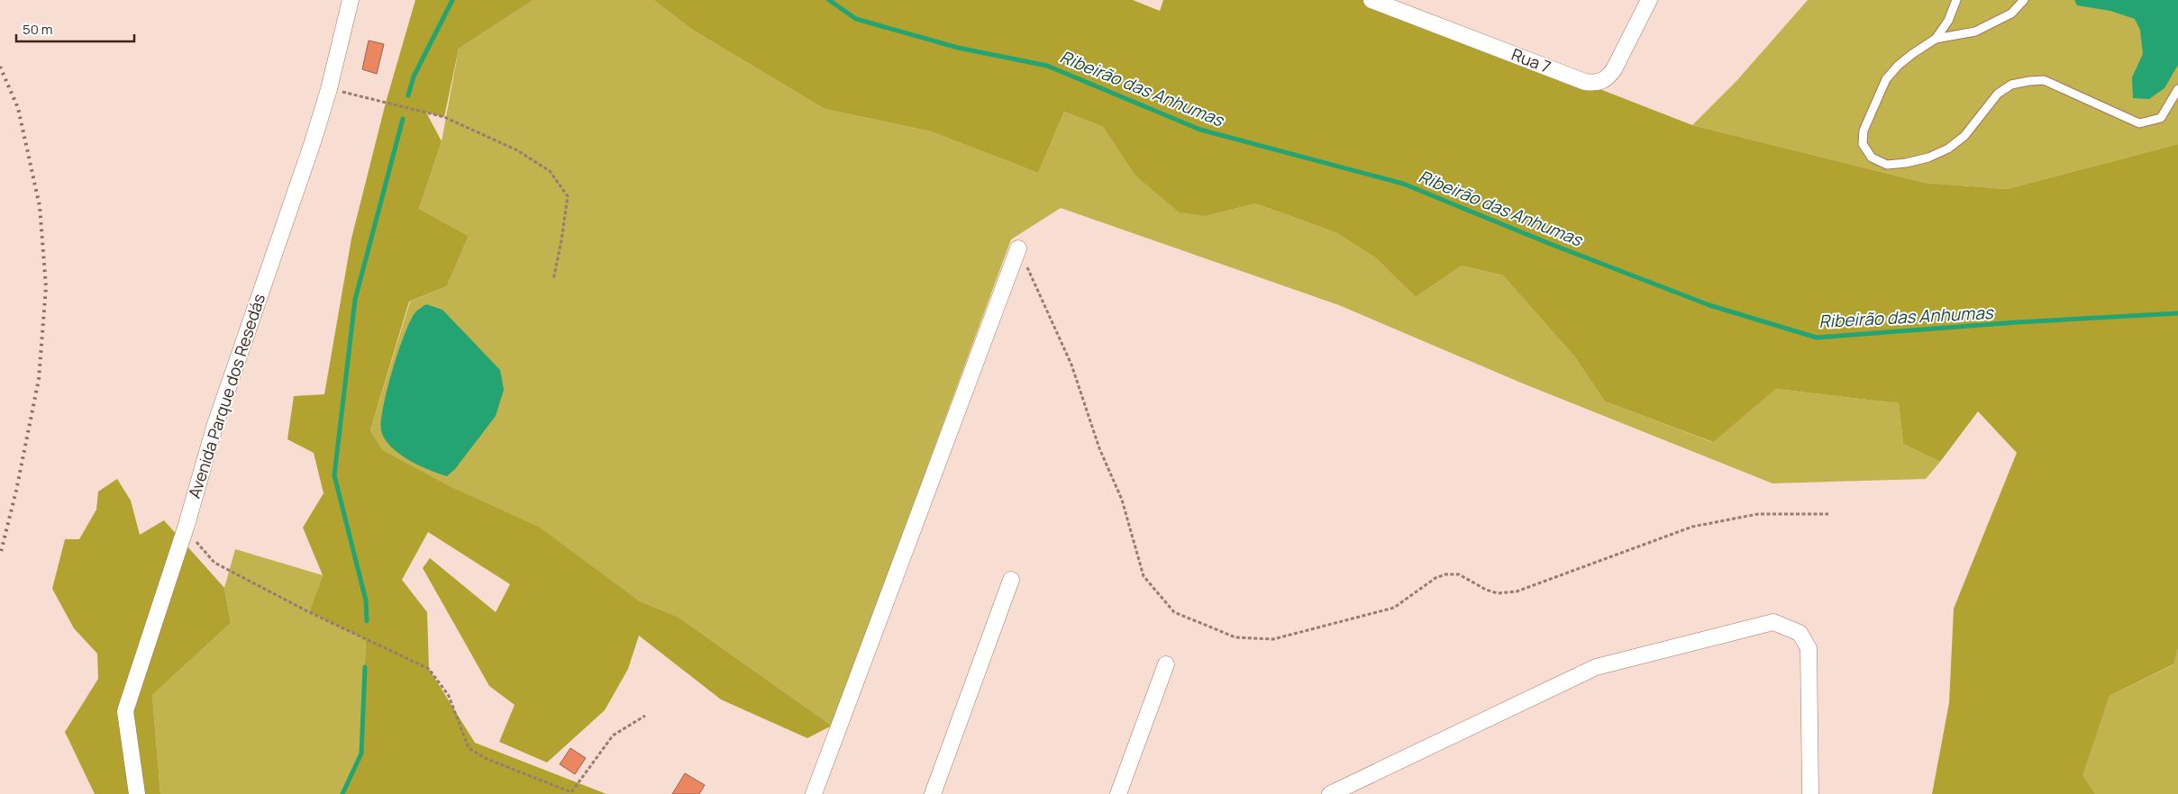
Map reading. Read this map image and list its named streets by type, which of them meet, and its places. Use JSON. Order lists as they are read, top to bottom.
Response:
{
  "streets": {
    "street": ["Rua 7", "Avenida Parque dos Resedás"]
  },
  "water": ["Ribeirão das Anhumas"],
  "scale_bar": "50 m"
}
